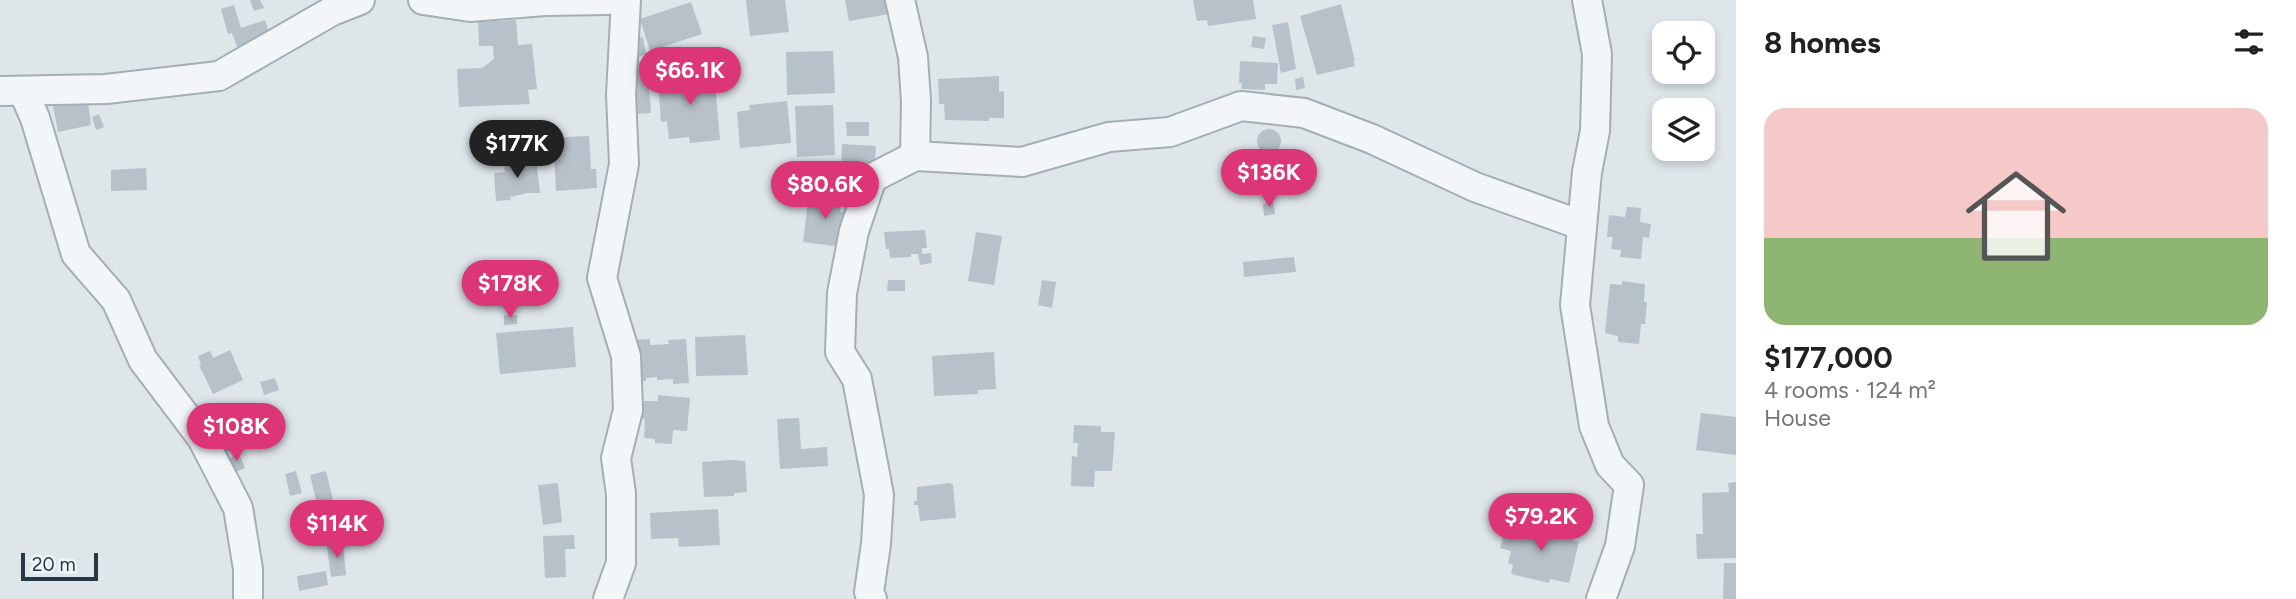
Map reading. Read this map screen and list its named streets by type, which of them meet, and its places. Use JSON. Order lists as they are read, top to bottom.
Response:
{
  "scale_bar": "20 m",
  "page": {
    "heading": "8 homes",
    "price": [
      "$66.1K",
      "$177K",
      "$136K",
      "$80.6K",
      "$178K",
      "$108K",
      "$79.2K",
      "$114K"
    ],
    "list": [
      {
        "name": "$177,000",
        "note": "4 rooms · 124 m² · House"
      }
    ],
    "scale": "20 m"
  }
}
